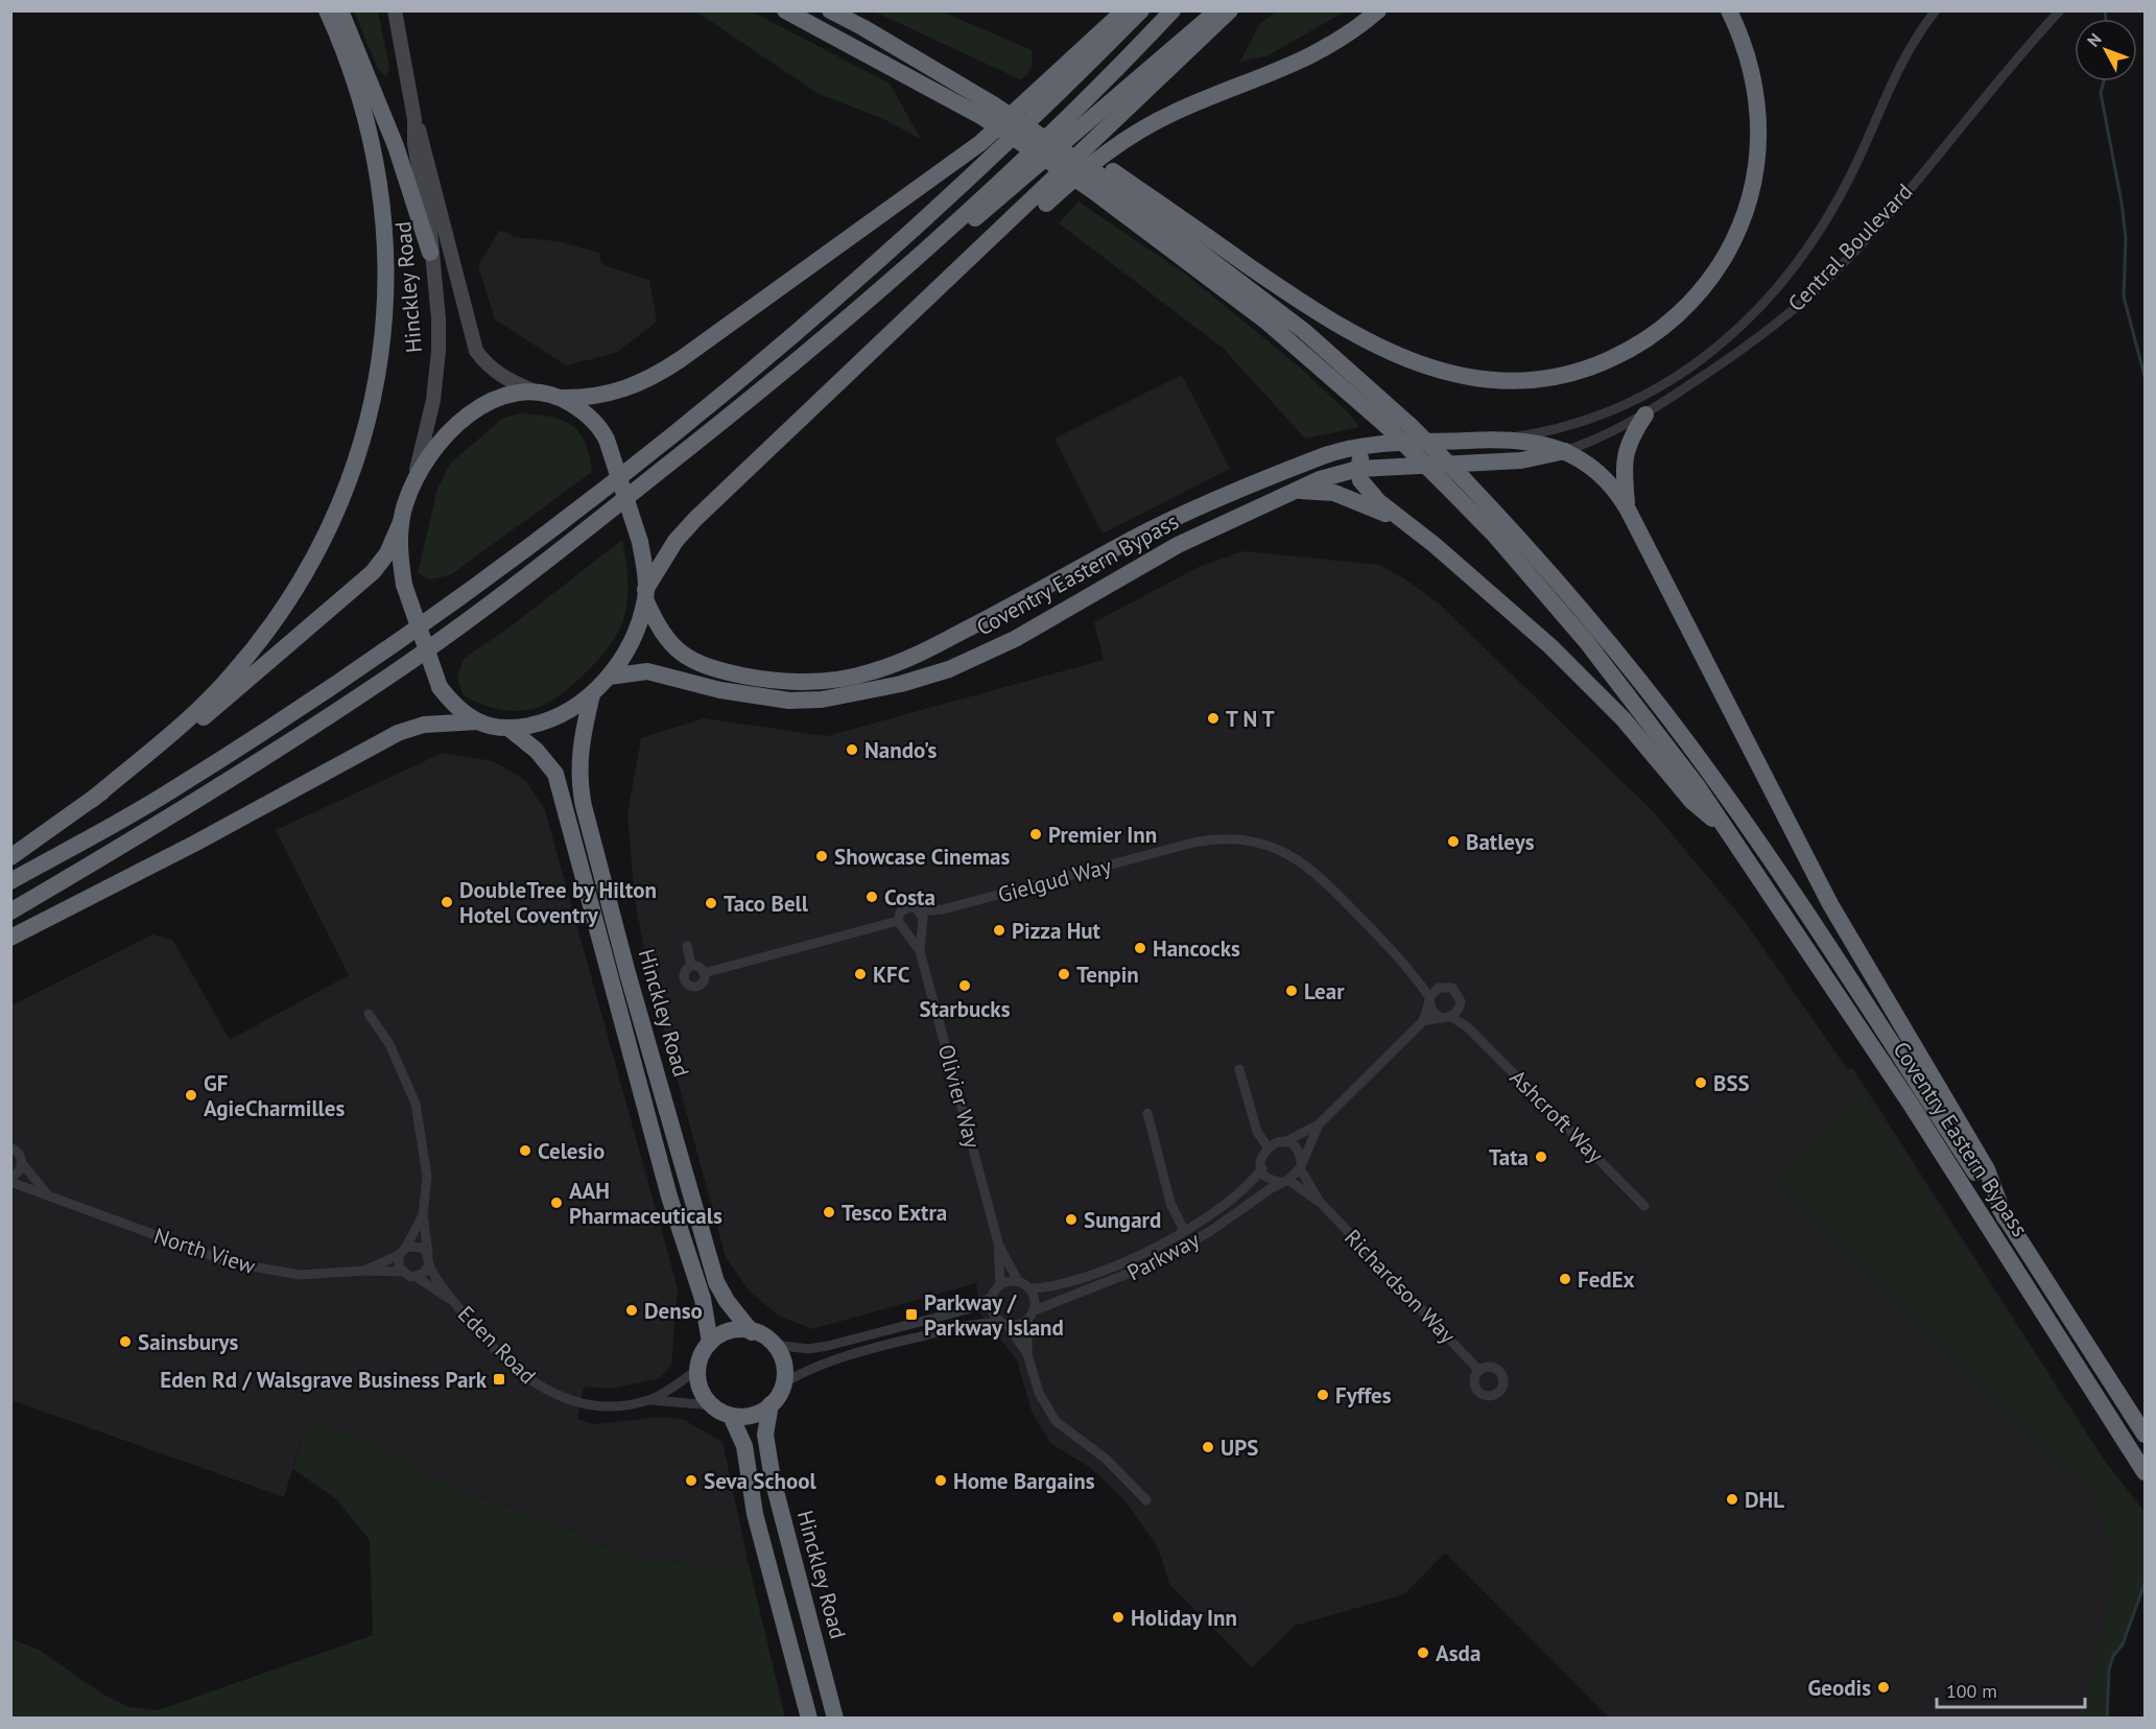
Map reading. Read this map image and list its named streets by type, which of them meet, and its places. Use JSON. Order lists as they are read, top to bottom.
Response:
{
  "streets": {
    "highway": ["Hinckley Road", "Coventry Eastern Bypass"],
    "street": [
      "Central Boulevard",
      "Gielgud Way",
      "Olivier Way",
      "Ashcroft Way",
      "North View",
      "Parkway",
      "Richardson Way",
      "Eden Road"
    ]
  },
  "crossings": [
    ["Central Boulevard", "Coventry Eastern Bypass"],
    ["Hinckley Road", "Eden Road"],
    ["Gielgud Way", "Olivier Way"],
    ["Gielgud Way", "Ashcroft Way"],
    ["Olivier Way", "Parkway"],
    ["Parkway", "Richardson Way"]
  ],
  "places": {
    "other": [
      "T N T",
      "Nando's",
      "Premier Inn",
      "Batleys",
      "Showcase Cinemas",
      "Costa",
      "DoubleTree by Hilton Hotel Coventry",
      "Taco Bell",
      "Pizza Hut",
      "Hancocks",
      "KFC",
      "Tenpin",
      "Starbucks",
      "Lear",
      "BSS",
      "GF AgieCharmilles",
      "Celesio",
      "Tata",
      "AAH Pharmaceuticals",
      "Tesco Extra",
      "Sungard",
      "FedEx",
      "Denso",
      "Sainsburys",
      "Fyffes",
      "UPS",
      "Seva School",
      "Home Bargains",
      "DHL",
      "Holiday Inn",
      "Asda",
      "Geodis"
    ],
    "transit": ["Parkway / Parkway Island", "Eden Rd / Walsgrave Business Park"]
  },
  "scale_bar": "100 m",
  "north": "top left"
}
